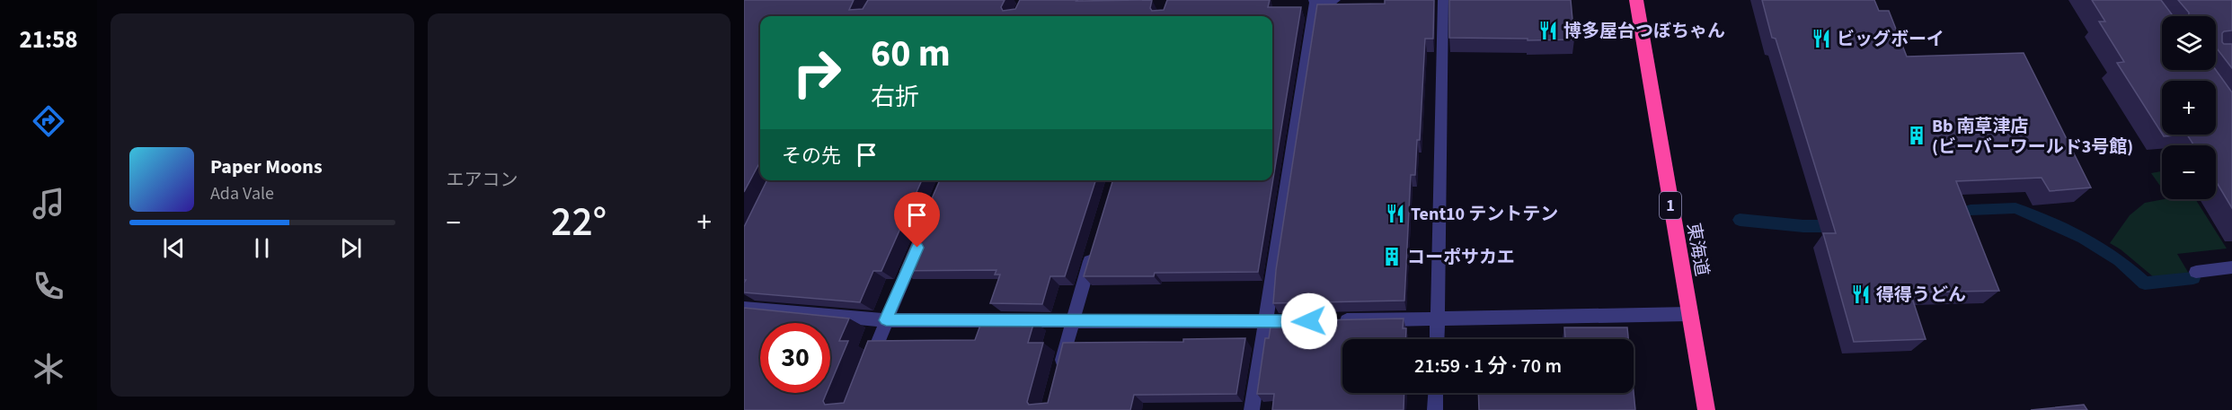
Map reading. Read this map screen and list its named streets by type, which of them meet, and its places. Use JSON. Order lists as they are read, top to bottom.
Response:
{
  "streets": {
    "highway": ["1", "東海道"]
  },
  "places": {
    "restaurant": [
      "博多屋台つぼちゃん",
      "ビッグボーイ",
      "Tent10 テントテン",
      "得得うどん"
    ],
    "building": ["Bb 南草津店 (ビーバーワールド3号館)", "コーポサカエ"]
  },
  "page": {
    "tabs": "21:58",
    "tile": "エアコン",
    "map_buttons": ["+", "−"],
    "turn": ["60 m", "右折"],
    "then": "その先",
    "song": ["Paper Moons", "Ada Vale"],
    "heat": ["−", "22°", "+"],
    "limit": "30",
    "trip": "21:59 · 1 分 · 70 m"
  }
}
